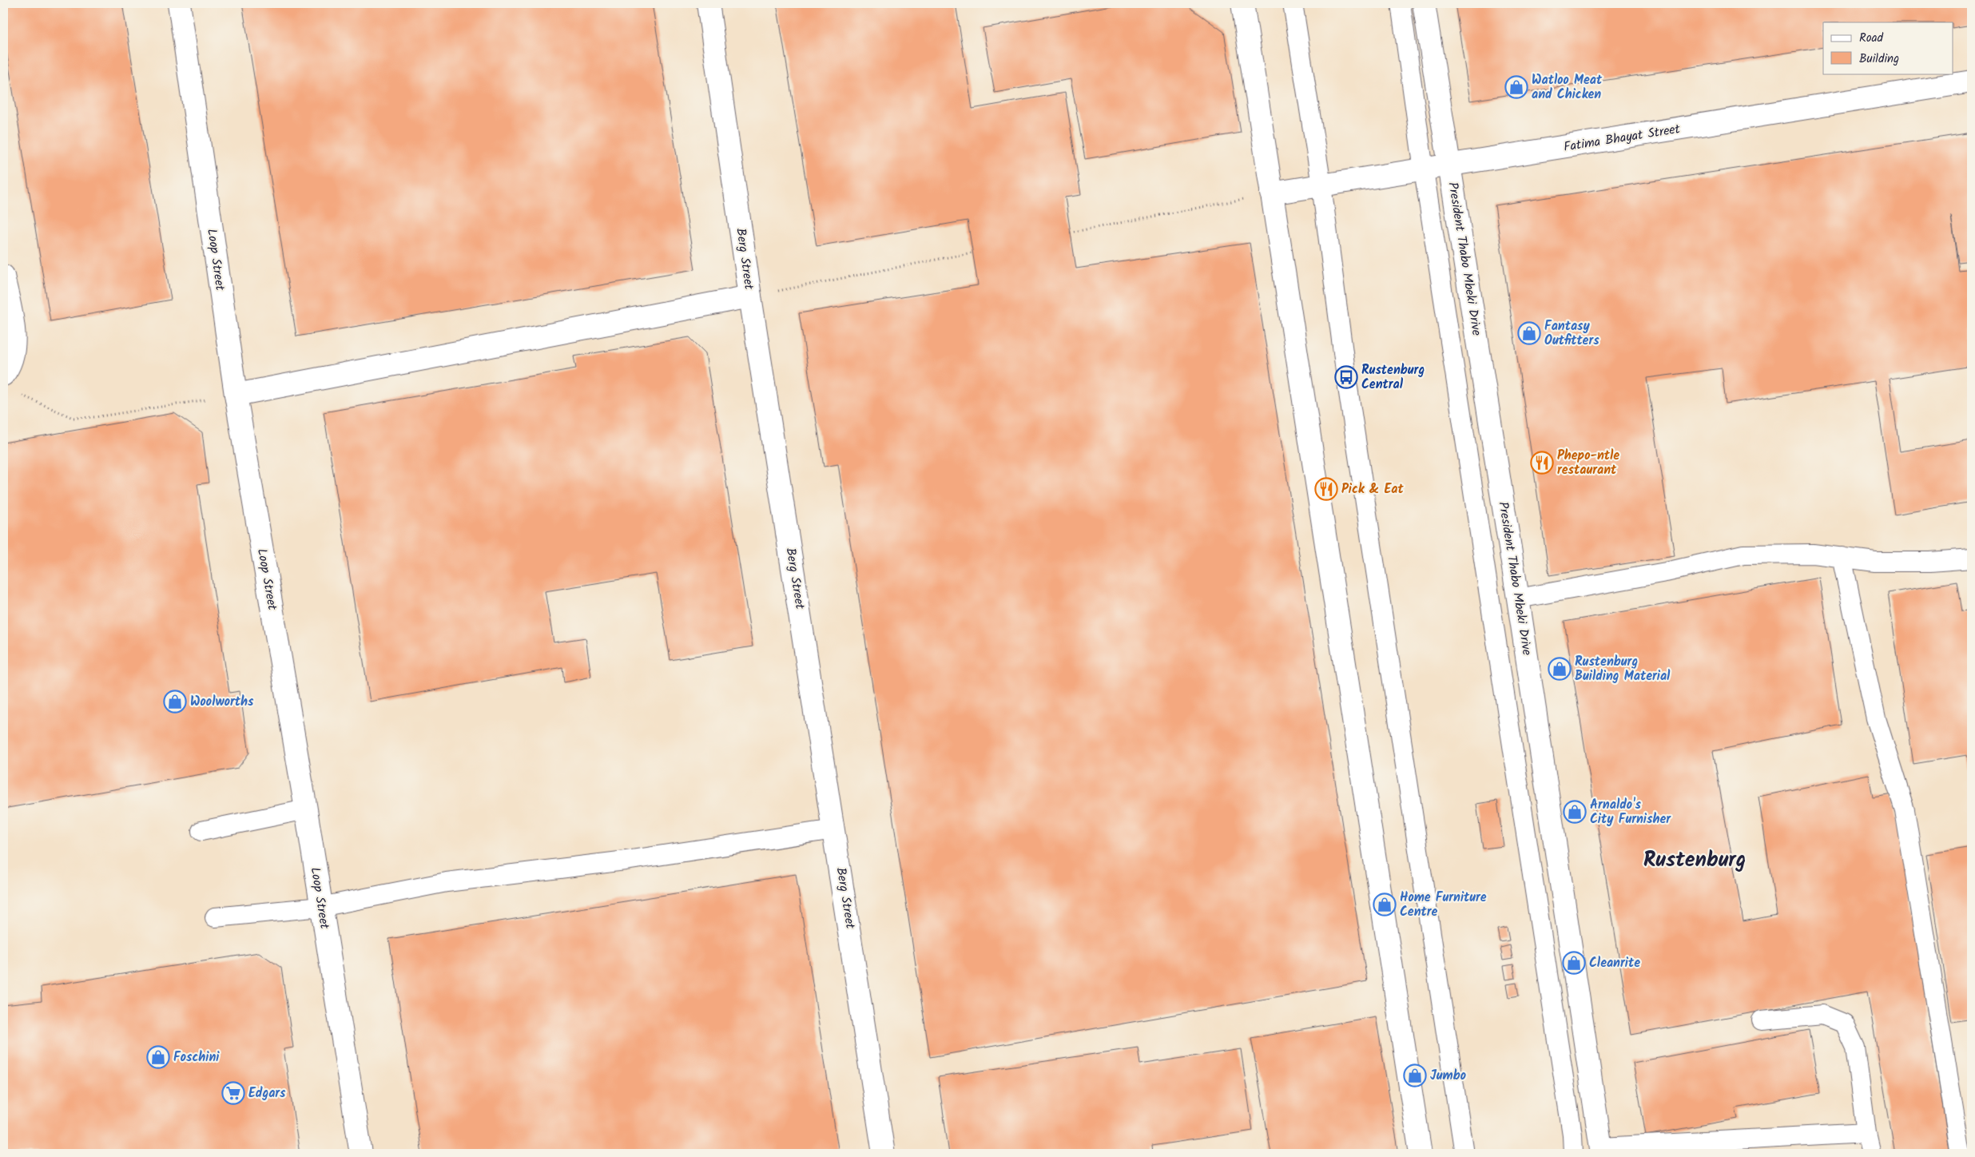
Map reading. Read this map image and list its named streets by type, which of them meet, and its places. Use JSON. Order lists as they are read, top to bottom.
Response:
{
  "streets": {
    "street": [
      "Fatima Bhayat Street",
      "Berg Street",
      "President Thabo Mbeki Drive",
      "Loop Street"
    ]
  },
  "crossings": [
    ["Fatima Bhayat Street", "President Thabo Mbeki Drive"]
  ],
  "districts": ["Rustenburg"],
  "places": {
    "shop": [
      "Watloo Meat and Chicken",
      "Fantasy Outfitters",
      "Rustenburg Building Material",
      "Woolworths",
      "Arnaldo's City Furnisher",
      "Home Furniture Centre",
      "Cleanrite",
      "Foschini",
      "Jumbo"
    ],
    "bus stop": ["Rustenburg Central"],
    "restaurant": ["Phepo-ntle restaurant", "Pick & Eat"],
    "supermarket": ["Edgars"]
  },
  "legend": ["Road", "Building"]
}
